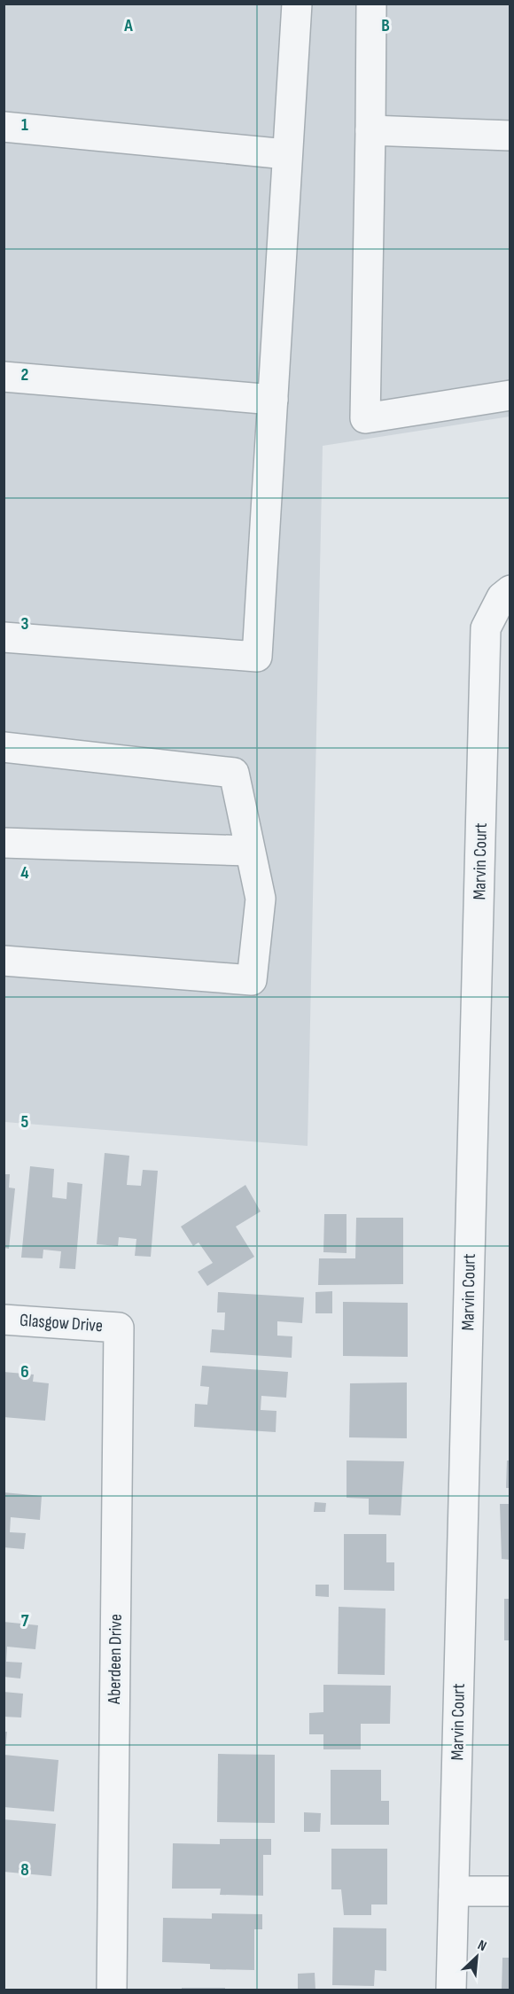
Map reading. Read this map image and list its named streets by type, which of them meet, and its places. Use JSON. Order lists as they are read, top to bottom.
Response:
{
  "streets": {
    "street": ["Marvin Court", "Glasgow Drive", "Aberdeen Drive"]
  },
  "crossings": [
    ["Glasgow Drive", "Aberdeen Drive"]
  ],
  "north": "top right",
  "grid": {
    "columns": ["A", "B"],
    "rows": [
      "1",
      "2",
      "3",
      "4",
      "5",
      "6",
      "7",
      "8"
    ]
  }
}
